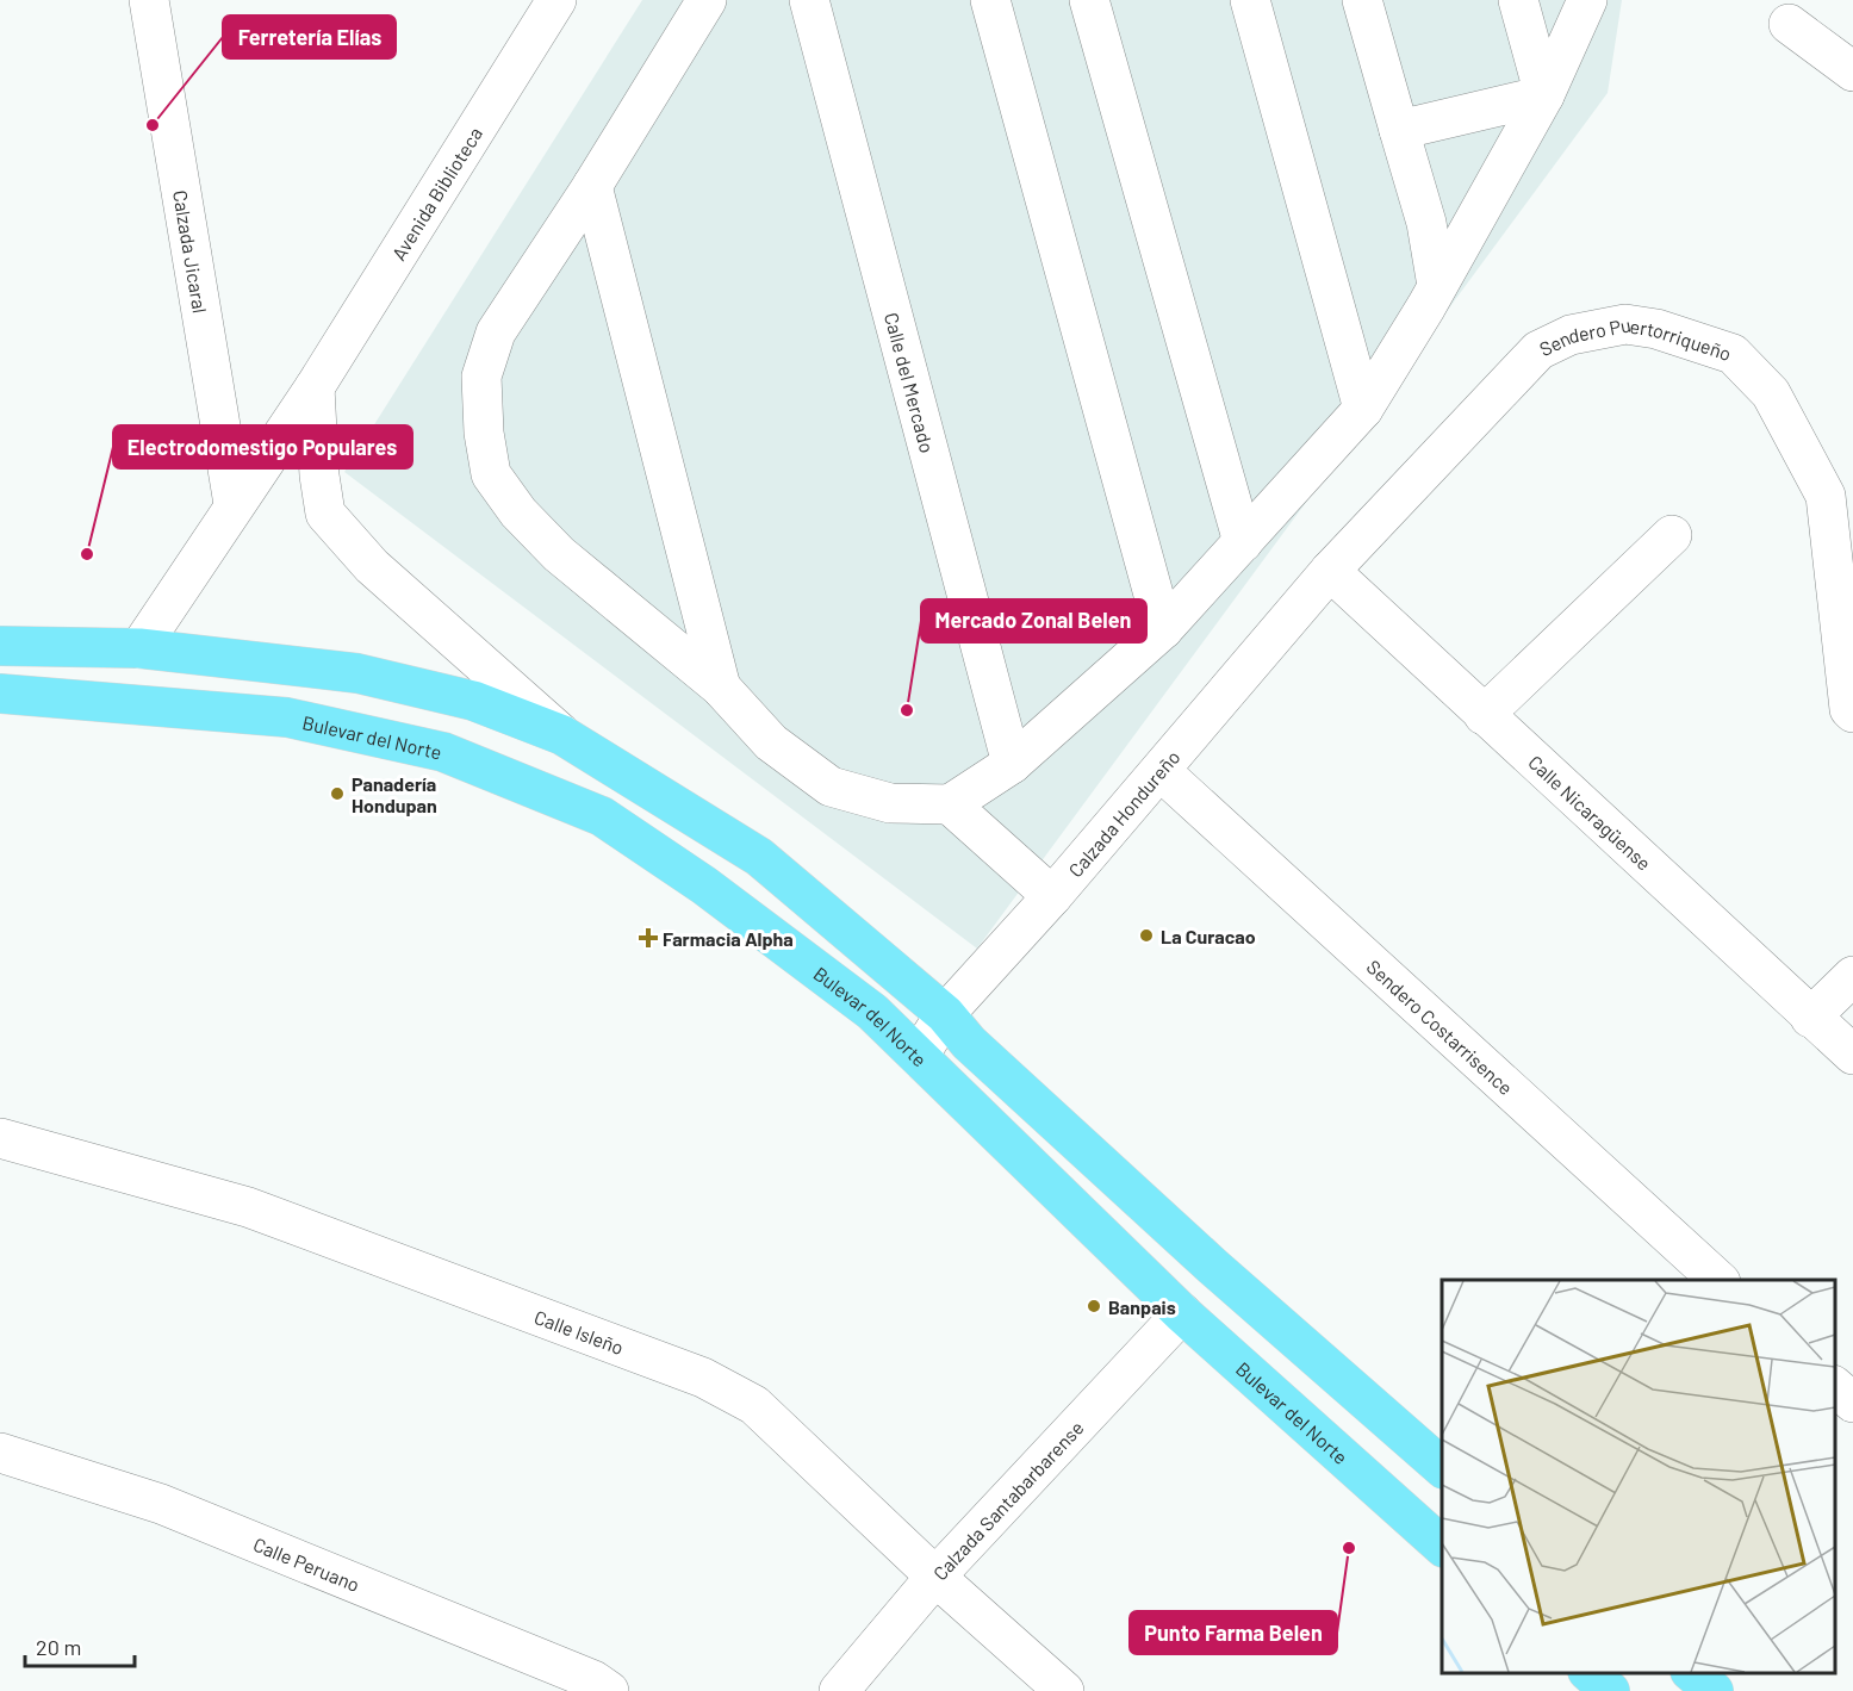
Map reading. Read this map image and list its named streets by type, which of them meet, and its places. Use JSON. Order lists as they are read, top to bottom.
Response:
{
  "streets": {
    "main road": ["Bulevar del Norte"],
    "street": [
      "Avenida Biblioteca",
      "Calzada Jicaral",
      "Sendero Puertorriqueño",
      "Calle del Mercado",
      "Calzada Hondureño",
      "Calle Nicaragüense",
      "Sendero Costarrisence",
      "Calle Isleño",
      "Calzada Santabarbarense",
      "Calle Peruano"
    ]
  },
  "crossings": [
    ["Avenida Biblioteca", "Calzada Jicaral"],
    ["Sendero Puertorriqueño", "Calzada Hondureño"],
    ["Sendero Puertorriqueño", "Calle Nicaragüense"],
    ["Bulevar del Norte", "Calzada Hondureño"],
    ["Bulevar del Norte", "Calzada Santabarbarense"],
    ["Calzada Hondureño", "Calle Nicaragüense"],
    ["Calzada Hondureño", "Sendero Costarrisence"],
    ["Calle Isleño", "Calzada Santabarbarense"]
  ],
  "places": {
    "other": [
      "Ferretería Elías",
      "Electrodomestigo Populares",
      "Mercado Zonal Belen",
      "Panadería Hondupan",
      "La Curacao",
      "Banpais",
      "Punto Farma Belen"
    ],
    "health": ["Farmacia Alpha"]
  },
  "scale_bar": "20 m"
}
